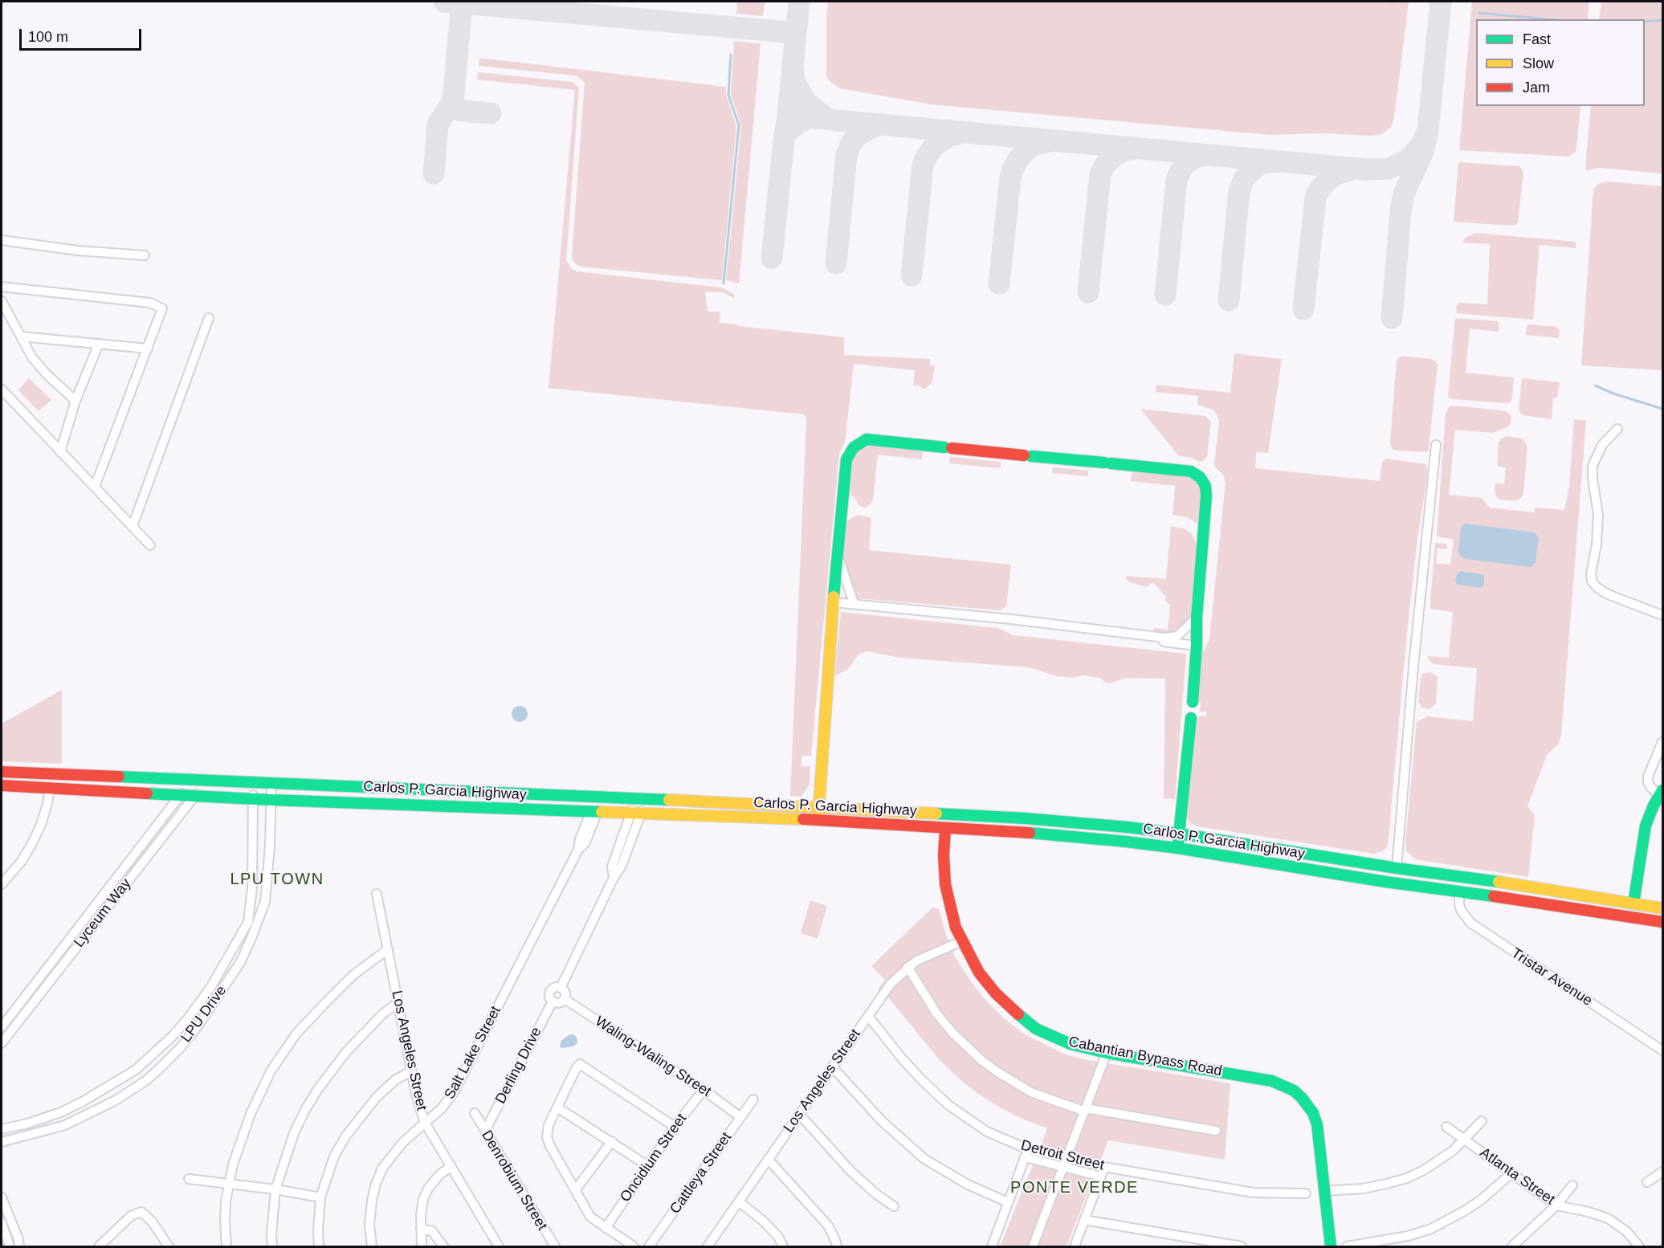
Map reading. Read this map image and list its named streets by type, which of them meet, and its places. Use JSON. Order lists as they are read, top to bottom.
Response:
{
  "streets": {
    "main road": ["Carlos P. Garcia Highway", "Cabantian Bypass Road"],
    "street": [
      "Lyceum Way",
      "Tristar Avenue",
      "LPU Drive",
      "Los Angeles Street",
      "Salt Lake Street",
      "Waling-Waling Street",
      "Derling Drive",
      "Detroit Street",
      "Oncidium Street",
      "Cattleya Street",
      "Atlanta Street",
      "Denrobium Street"
    ]
  },
  "crossings": [
    ["Carlos P. Garcia Highway", "Lyceum Way"],
    ["Carlos P. Garcia Highway", "Tristar Avenue"],
    ["Carlos P. Garcia Highway", "LPU Drive"],
    ["Carlos P. Garcia Highway", "Salt Lake Street"],
    ["Carlos P. Garcia Highway", "Cabantian Bypass Road"],
    ["Los Angeles Street", "Salt Lake Street"],
    ["Los Angeles Street", "Cabantian Bypass Road"],
    ["Los Angeles Street", "Detroit Street"],
    ["Waling-Waling Street", "Derling Drive"],
    ["Waling-Waling Street", "Oncidium Street"],
    ["Waling-Waling Street", "Cattleya Street"],
    ["Derling Drive", "Denrobium Street"]
  ],
  "districts": ["LPU TOWN", "PONTE VERDE"],
  "legend": ["Fast", "Slow", "Jam"],
  "scale_bar": "100 m"
}
